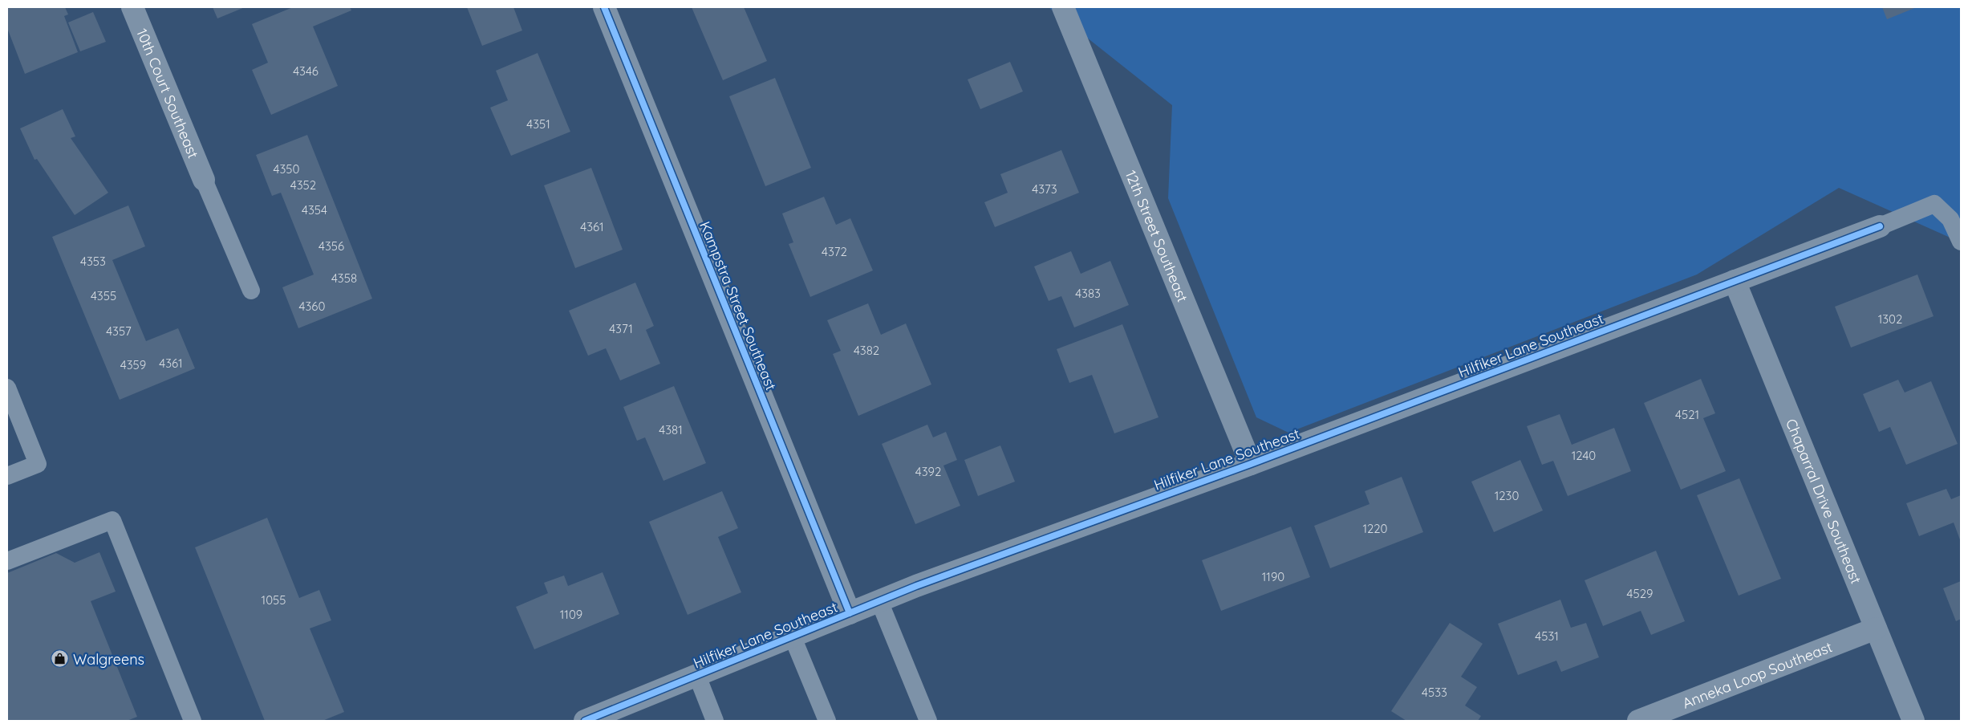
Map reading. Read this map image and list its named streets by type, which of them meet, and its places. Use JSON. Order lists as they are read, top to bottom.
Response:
{
  "streets": {
    "street": [
      "10th Court Southeast",
      "12th Street Southeast",
      "Kampstra Street Southeast",
      "Hilfiker Lane Southeast",
      "Chaparral Drive Southeast",
      "Anneka Loop Southeast"
    ]
  },
  "crossings": [
    ["12th Street Southeast", "Hilfiker Lane Southeast"],
    ["Kampstra Street Southeast", "Hilfiker Lane Southeast"],
    ["Hilfiker Lane Southeast", "Chaparral Drive Southeast"],
    ["Chaparral Drive Southeast", "Anneka Loop Southeast"]
  ],
  "places": {
    "shop": ["Walgreens"]
  },
  "house_numbers": [
    "4346",
    "4351",
    "4350",
    "4352",
    "4373",
    "4354",
    "4361",
    "4356",
    "4372",
    "4353",
    "4358",
    "4383",
    "4355",
    "4360",
    "1302",
    "4371",
    "4357",
    "4382",
    "4361",
    "4359",
    "4521",
    "4381",
    "1240",
    "4392",
    "1230",
    "1220",
    "1190",
    "4529",
    "1055",
    "1109",
    "4531",
    "4533"
  ]
}
